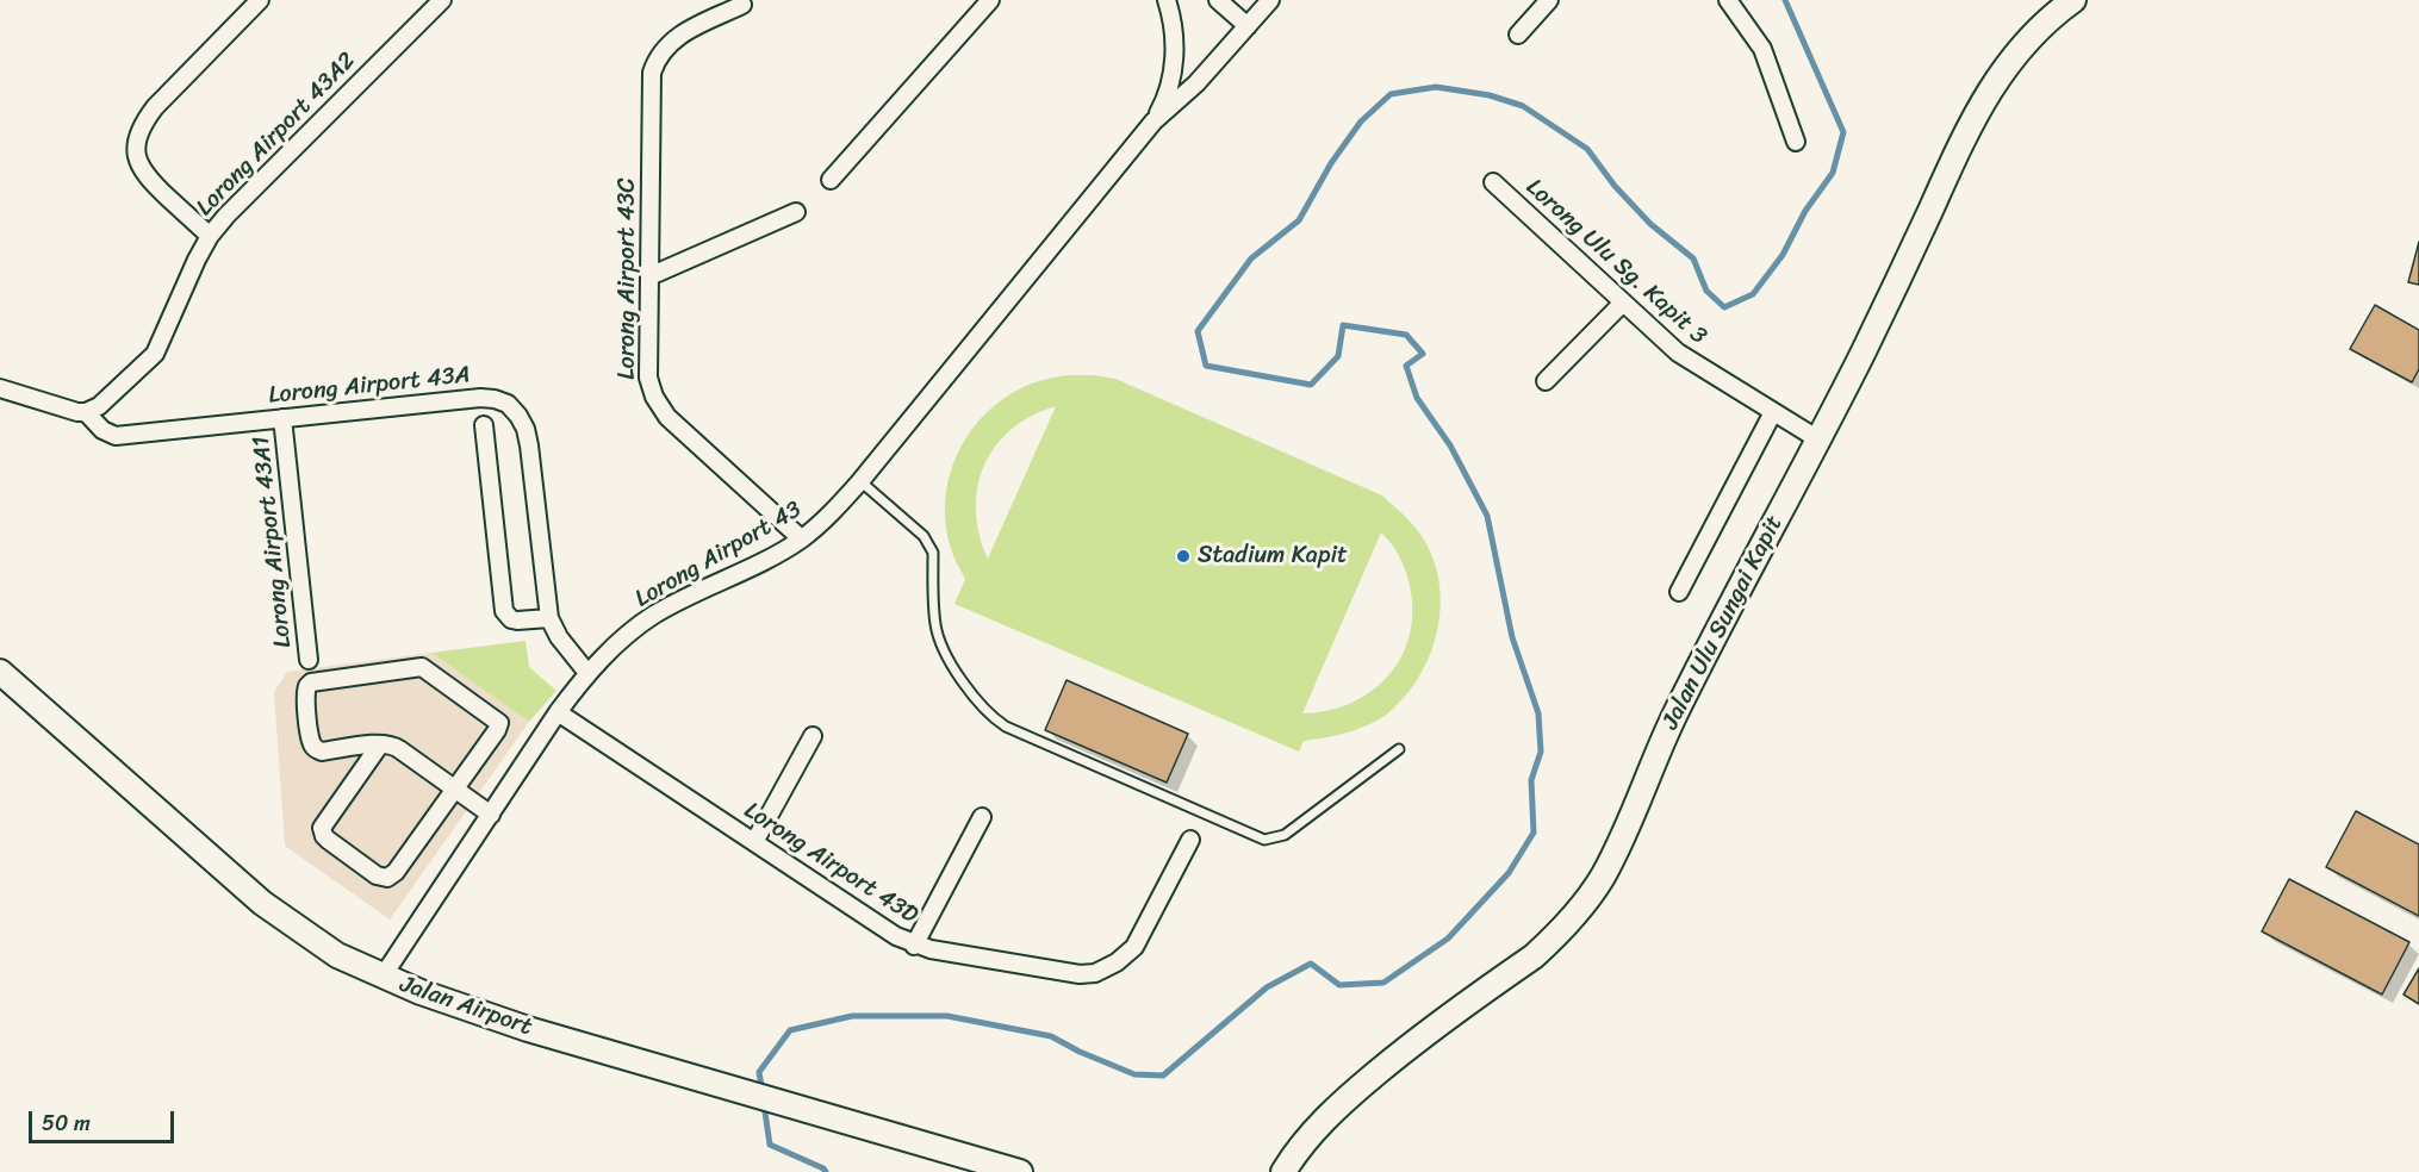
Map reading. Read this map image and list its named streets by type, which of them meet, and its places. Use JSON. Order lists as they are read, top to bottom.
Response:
{
  "streets": {
    "main road": ["Jalan Ulu Sungai Kapit", "Jalan Airport"],
    "street": [
      "Lorong Airport 43A2",
      "Lorong Ulu Sg. Kapit 3",
      "Lorong Airport 43C",
      "Lorong Airport 43A",
      "Lorong Airport 43A1",
      "Lorong Airport 43",
      "Lorong Airport 43D"
    ]
  },
  "crossings": [
    ["Lorong Airport 43A2", "Lorong Airport 43A"],
    ["Lorong Ulu Sg. Kapit 3", "Jalan Ulu Sungai Kapit"],
    ["Lorong Airport 43C", "Lorong Airport 43"],
    ["Lorong Airport 43A", "Lorong Airport 43A1"],
    ["Lorong Airport 43A", "Lorong Airport 43"],
    ["Lorong Airport 43", "Lorong Airport 43D"],
    ["Lorong Airport 43", "Jalan Airport"]
  ],
  "places": ["Stadium Kapit"],
  "scale_bar": "50 m"
}
